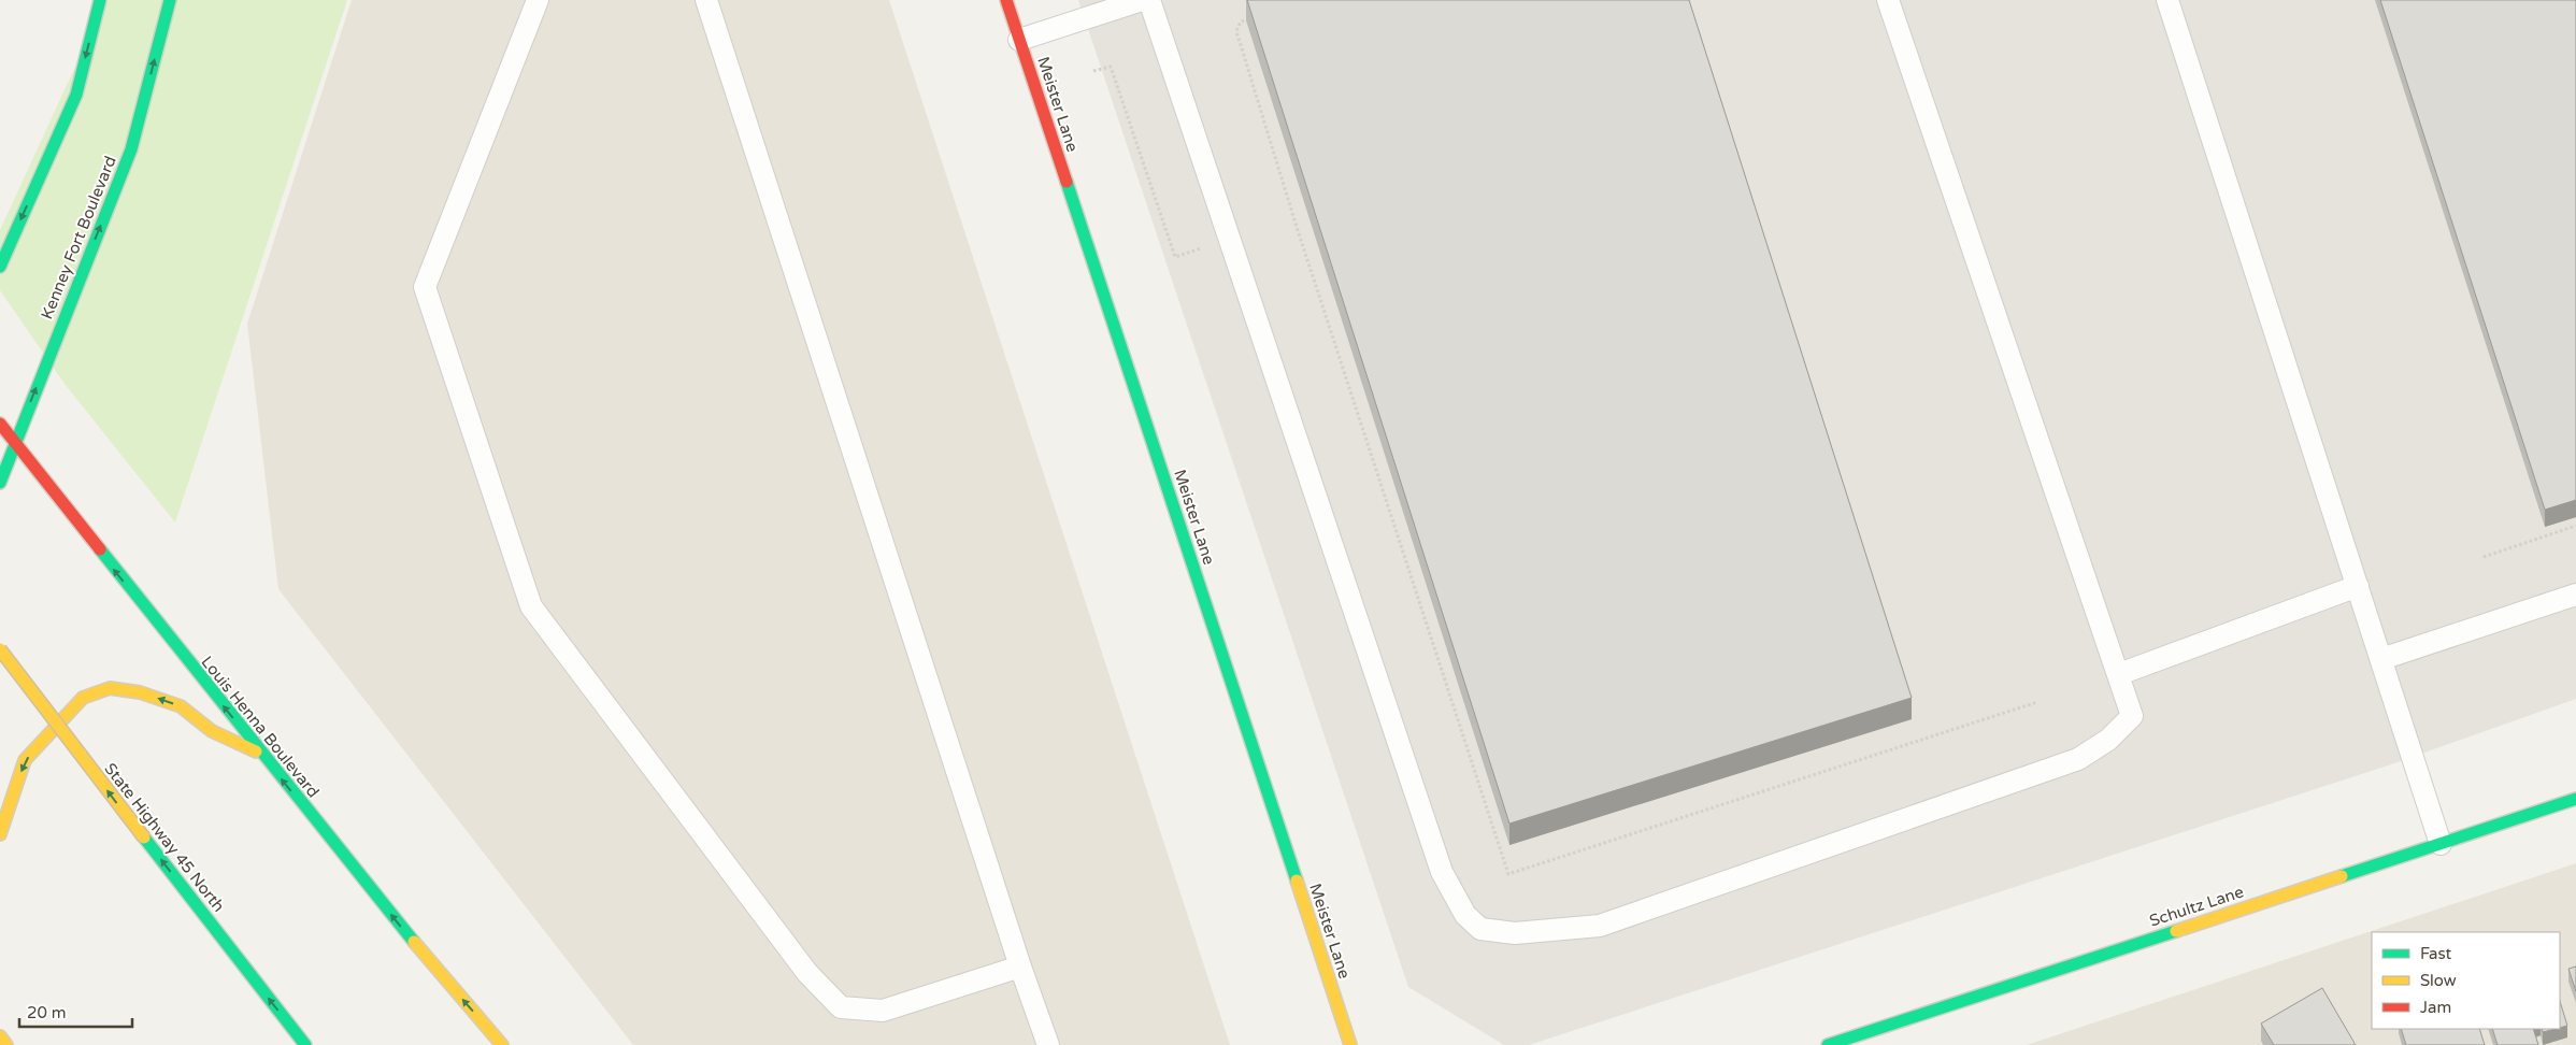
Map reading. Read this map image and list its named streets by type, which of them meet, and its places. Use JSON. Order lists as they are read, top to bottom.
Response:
{
  "streets": {
    "main road": [
      "Meister Lane",
      "Kenney Fort Boulevard",
      "Louis Henna Boulevard",
      "State Highway 45 North",
      "Schultz Lane"
    ]
  },
  "crossings": [
    ["Kenney Fort Boulevard", "Louis Henna Boulevard"]
  ],
  "one_way": ["Louis Henna Boulevard", "State Highway 45 North"],
  "legend": ["Fast", "Slow", "Jam"],
  "scale_bar": "20 m"
}
